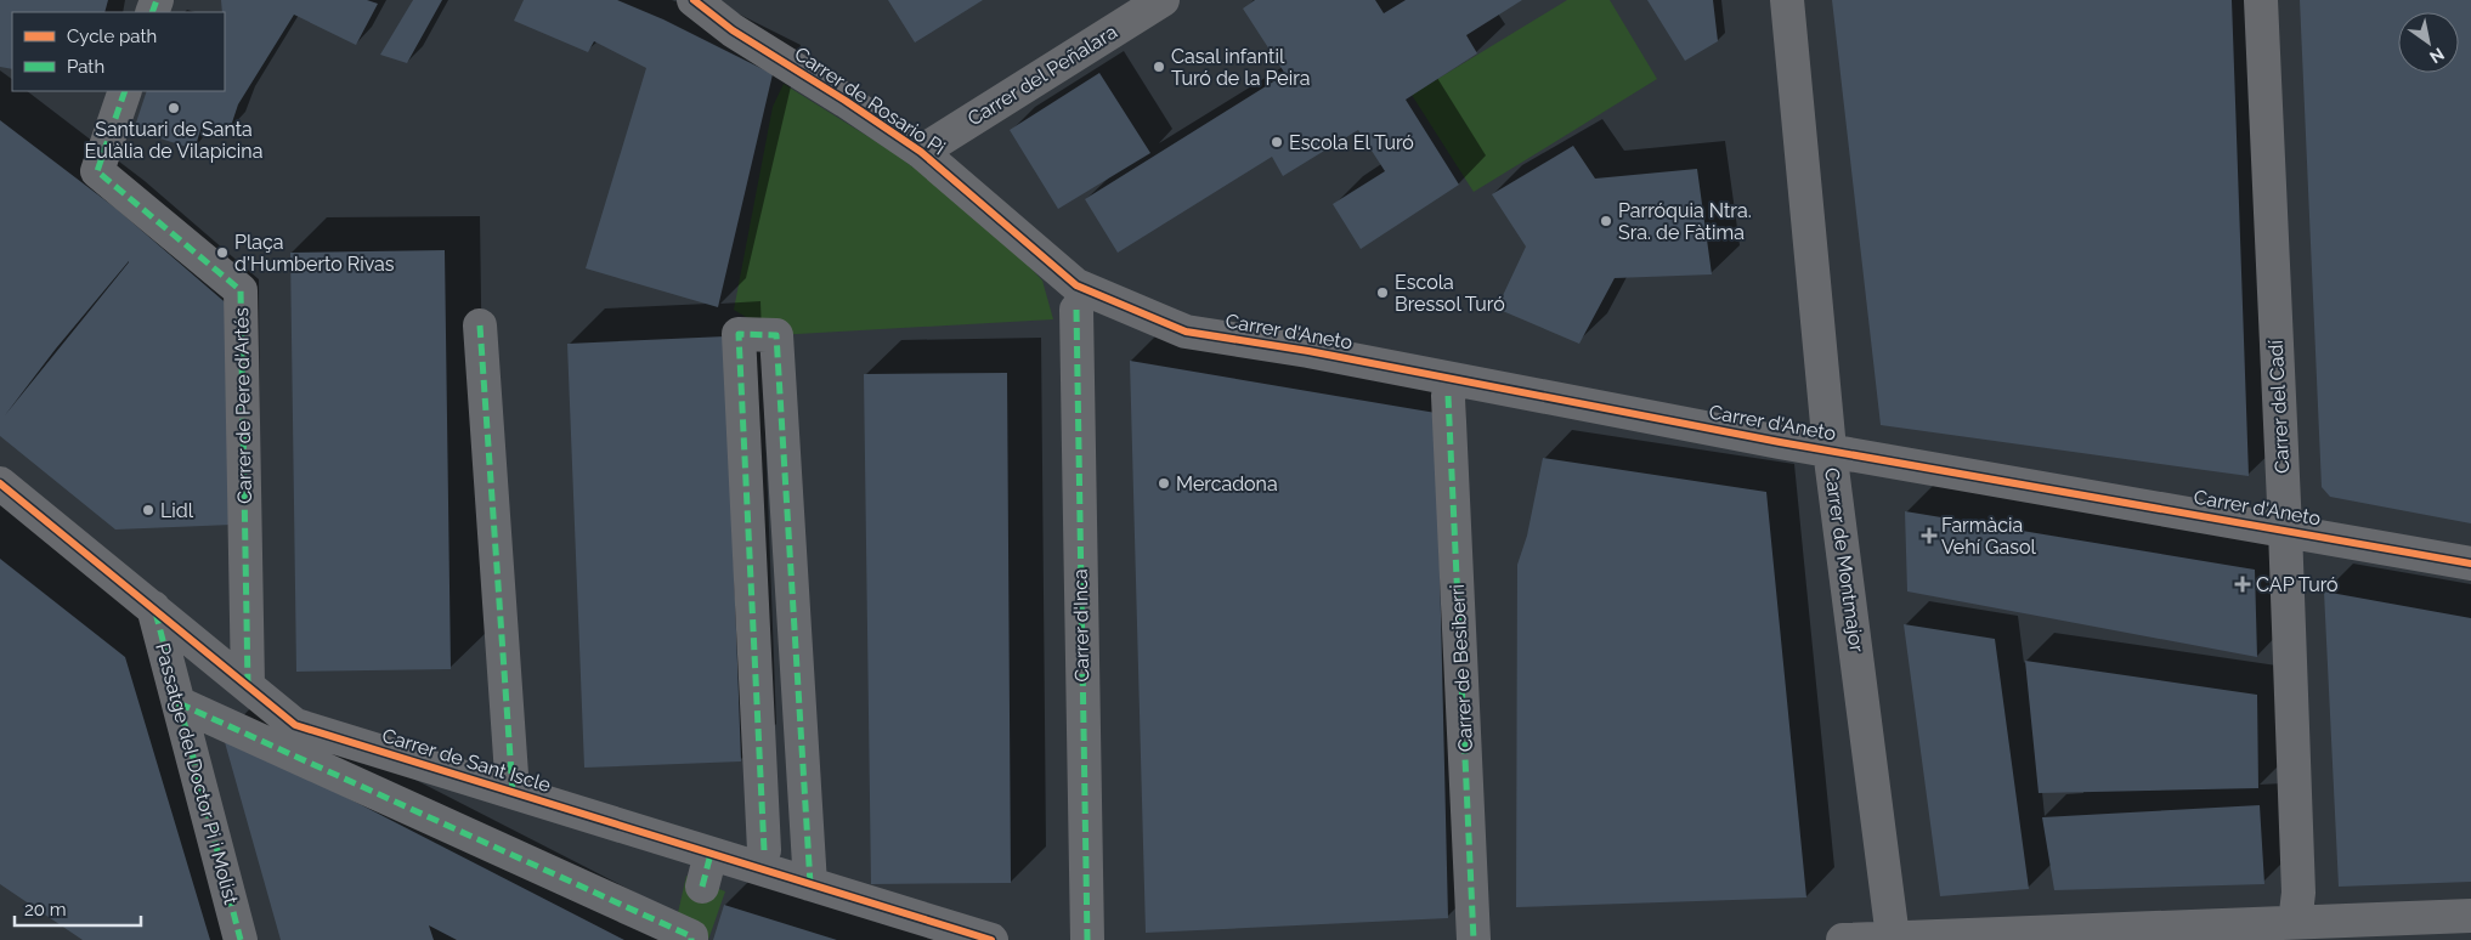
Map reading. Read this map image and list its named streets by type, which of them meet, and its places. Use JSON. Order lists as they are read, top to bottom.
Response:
{
  "streets": {
    "street": [
      "Carrer del Peñalara",
      "Carrer de Rosario Pi",
      "Carrer d'Aneto",
      "Carrer de Pere d'Artés",
      "Carrer del Cadí",
      "Carrer de Montmajor",
      "Carrer d'Inca",
      "Carrer de Besiberri",
      "Carrer de Sant Iscle",
      "Passatge del Doctor Pi i Molist"
    ]
  },
  "crossings": [
    ["Carrer del Peñalara", "Carrer de Rosario Pi"],
    ["Carrer de Rosario Pi", "Carrer d'Aneto"],
    ["Carrer de Rosario Pi", "Carrer d'Inca"],
    ["Carrer d'Aneto", "Carrer del Cadí"],
    ["Carrer d'Aneto", "Carrer de Montmajor"],
    ["Carrer d'Aneto", "Carrer d'Inca"],
    ["Carrer de Pere d'Artés", "Carrer de Sant Iscle"],
    ["Carrer de Sant Iscle", "Passatge del Doctor Pi i Molist"]
  ],
  "places": {
    "other": [
      "Casal infantil Turó de la Peira",
      "Santuari de Santa Eulàlia de Vilapicina",
      "Escola El Turó",
      "Parróquia Ntra. Sra. de Fàtima",
      "Plaça d'Humberto Rivas",
      "Escola Bressol Turó",
      "Mercadona",
      "Lidl"
    ],
    "health": ["Farmàcia Vehí Gasol", "CAP Turó"]
  },
  "legend": ["Cycle path", "Path"],
  "scale_bar": "20 m",
  "north": "bottom right"
}
